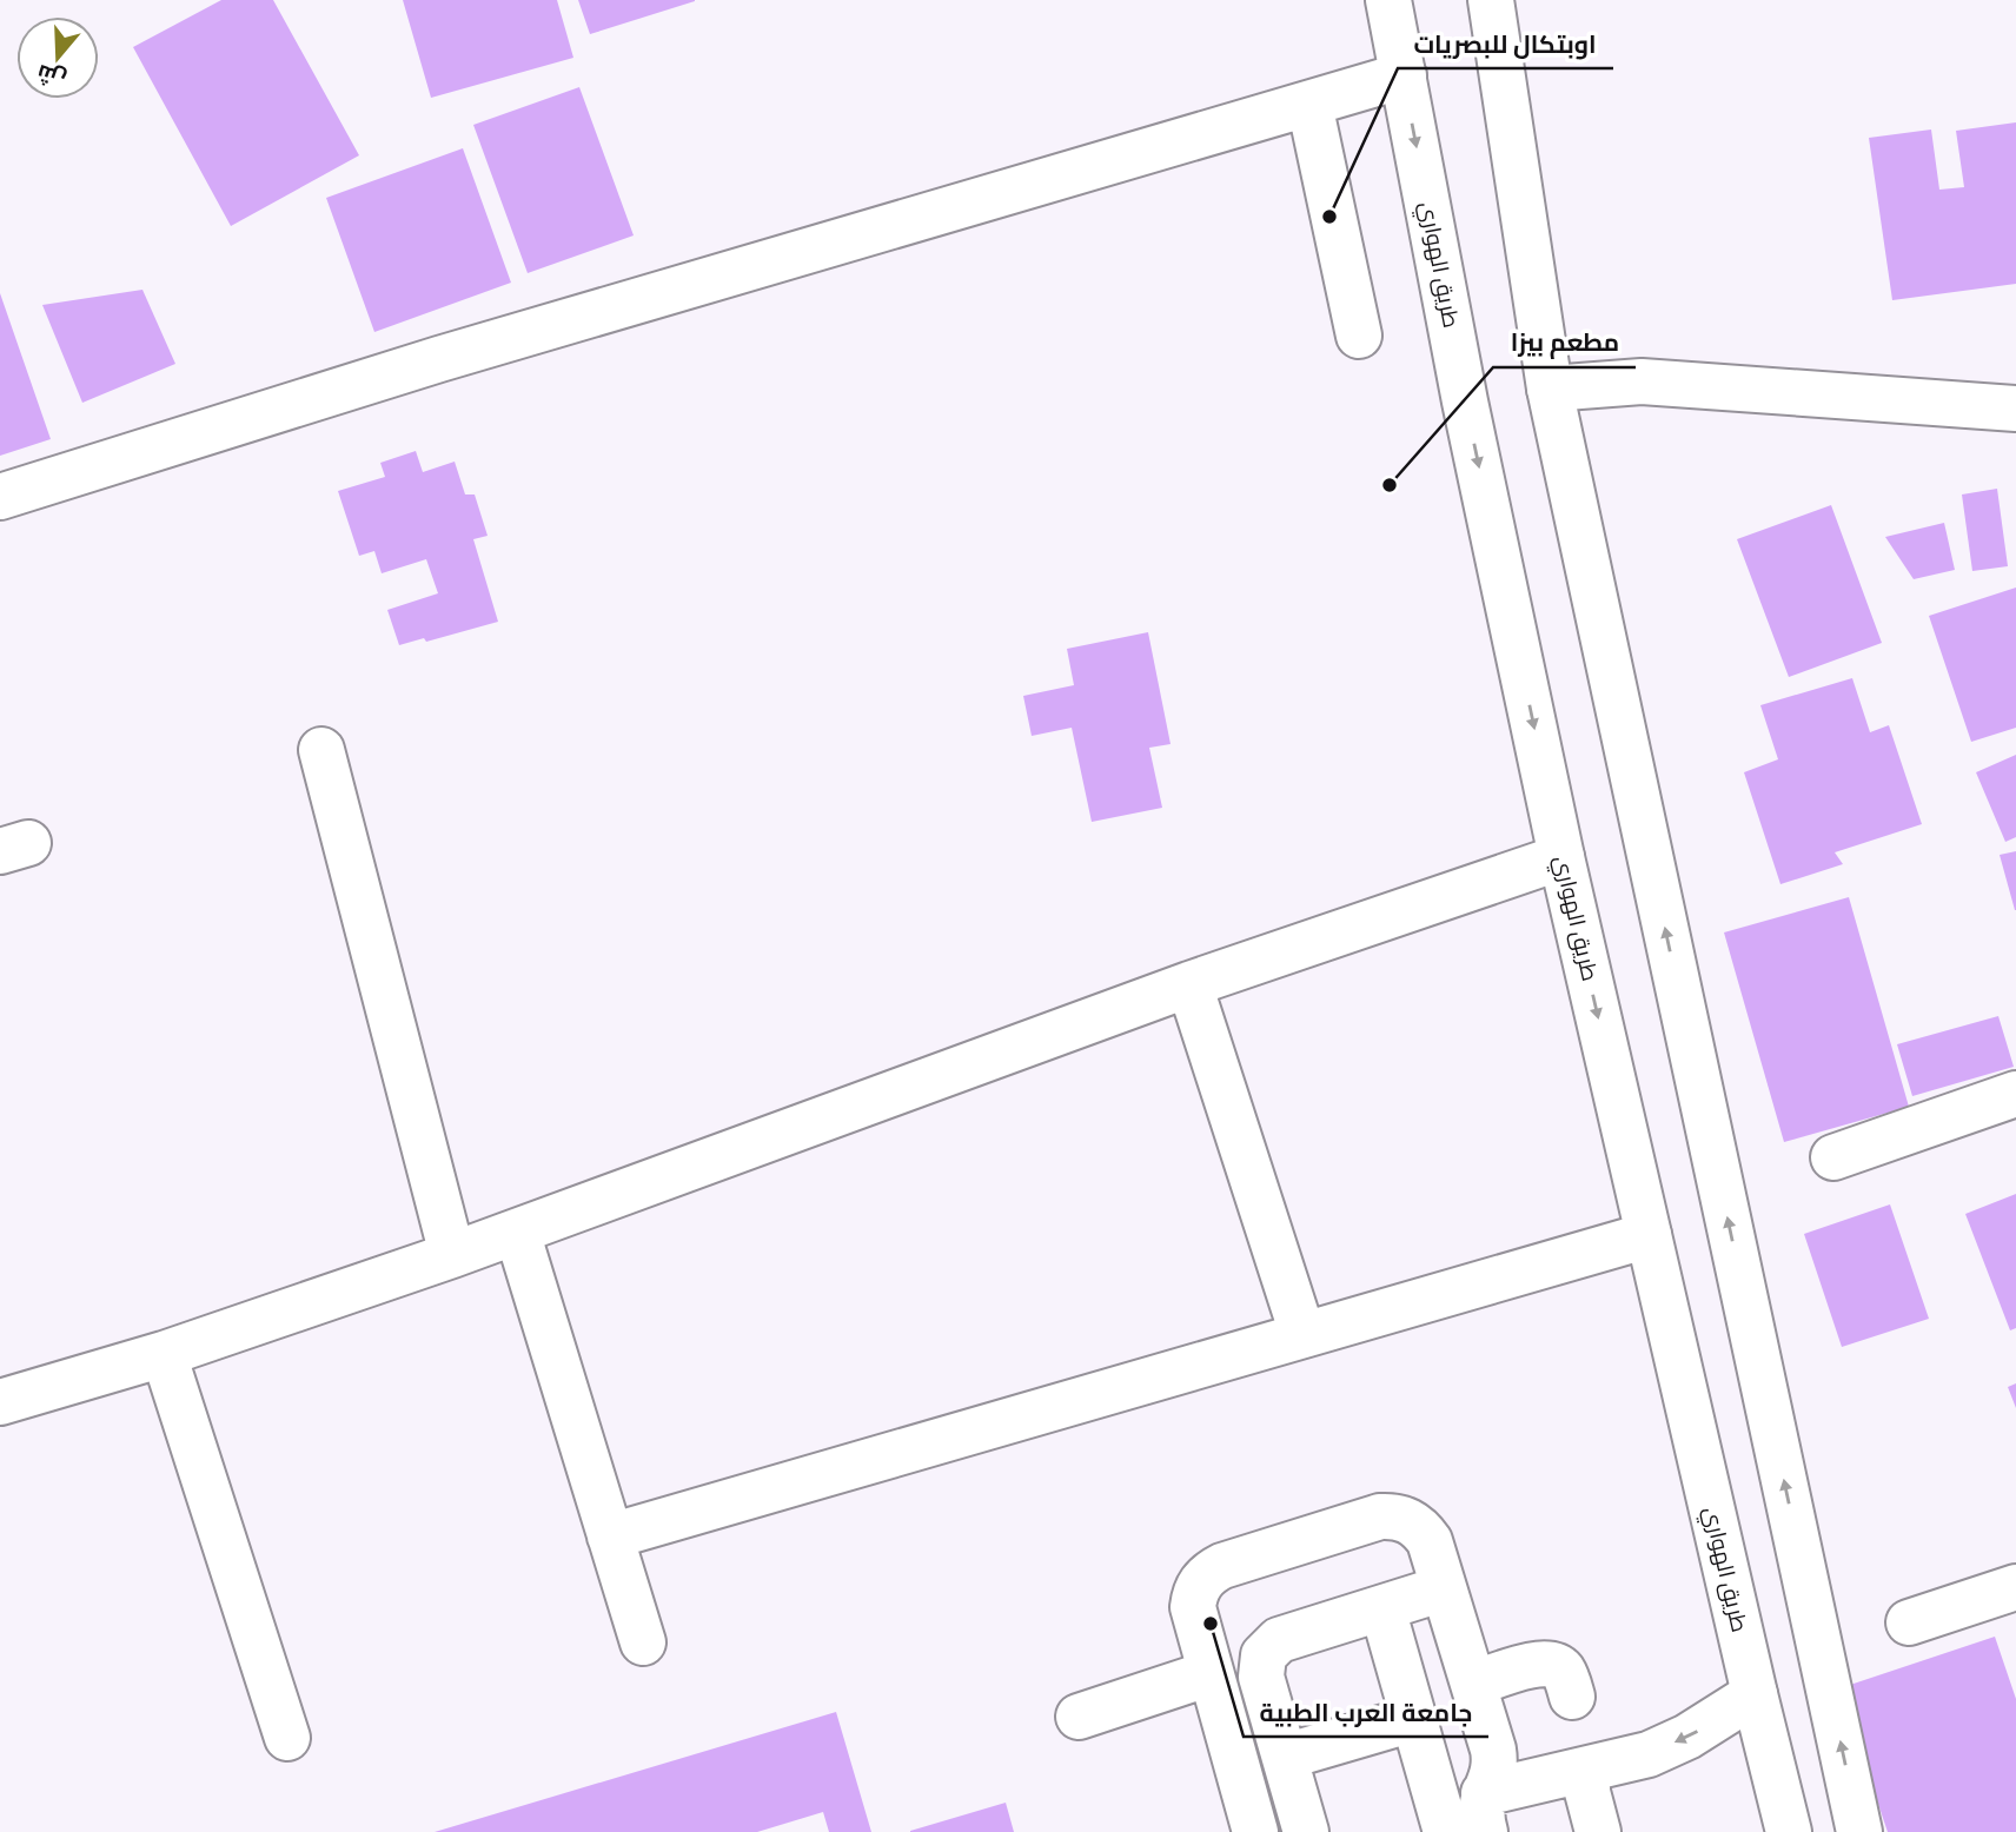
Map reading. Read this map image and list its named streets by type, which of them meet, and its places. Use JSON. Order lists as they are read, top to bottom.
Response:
{
  "streets": {
    "main road": ["طريق الهواري"]
  },
  "places": ["اوبتكال للبصريات", "مطعم بيزا", "جامعة العرب الطبية"],
  "north": "bottom"
}
